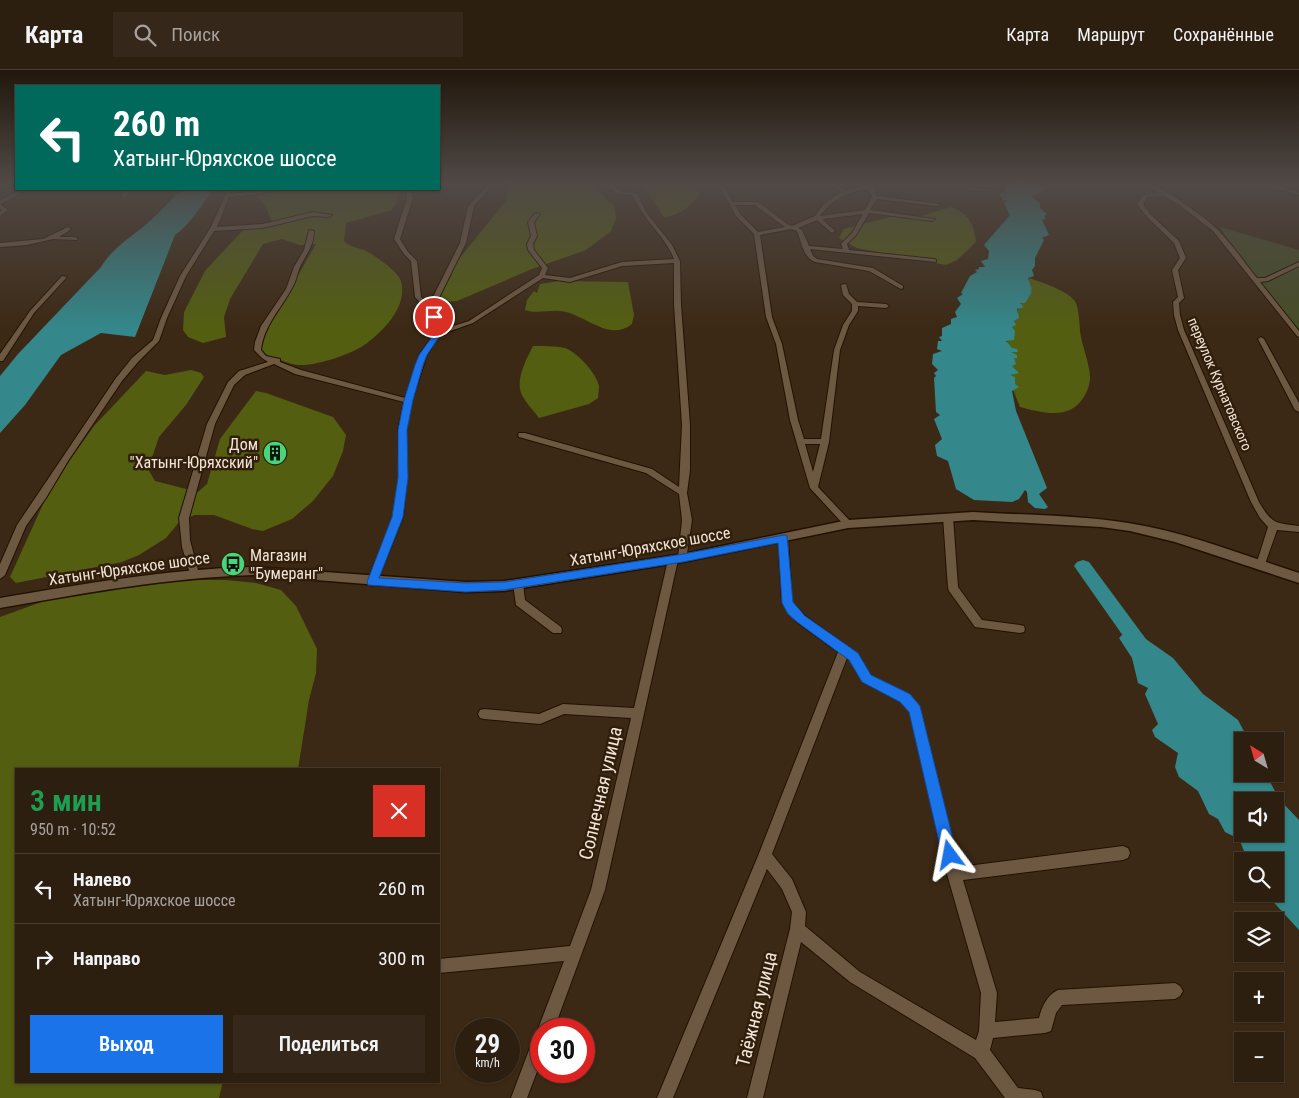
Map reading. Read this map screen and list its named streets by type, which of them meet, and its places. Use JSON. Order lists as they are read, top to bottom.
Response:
{
  "streets": {
    "street": [
      "переулок Курнатовского",
      "Хатынг-Юряхское шоссе",
      "Солнечная улица",
      "Таёжная улица"
    ]
  },
  "crossings": [
    ["Хатынг-Юряхское шоссе", "Солнечная улица"]
  ],
  "places": {
    "building": ["Дом \"Хатынг-Юряхский\""],
    "bus stop": ["Магазин \"Бумеранг\""]
  },
  "north": "top left",
  "page": {
    "header": "Карта",
    "search": "Поиск",
    "nav": ["Карта", "Маршрут", "Сохранённые"],
    "turn": ["260 m", "Хатынг-Юряхское шоссе"],
    "map_buttons": ["+", "−"],
    "heading": ["3 мин", "950 m · 10:52"],
    "list": [
      {
        "name": "Налево",
        "note": "Хатынг-Юряхское шоссе",
        "value": "260 m"
      },
      {
        "name": "Направо",
        "value": "300 m"
      }
    ],
    "buttons": ["Выход", "Поделиться"],
    "speed": "29 km/h",
    "limit": "30"
  }
}
